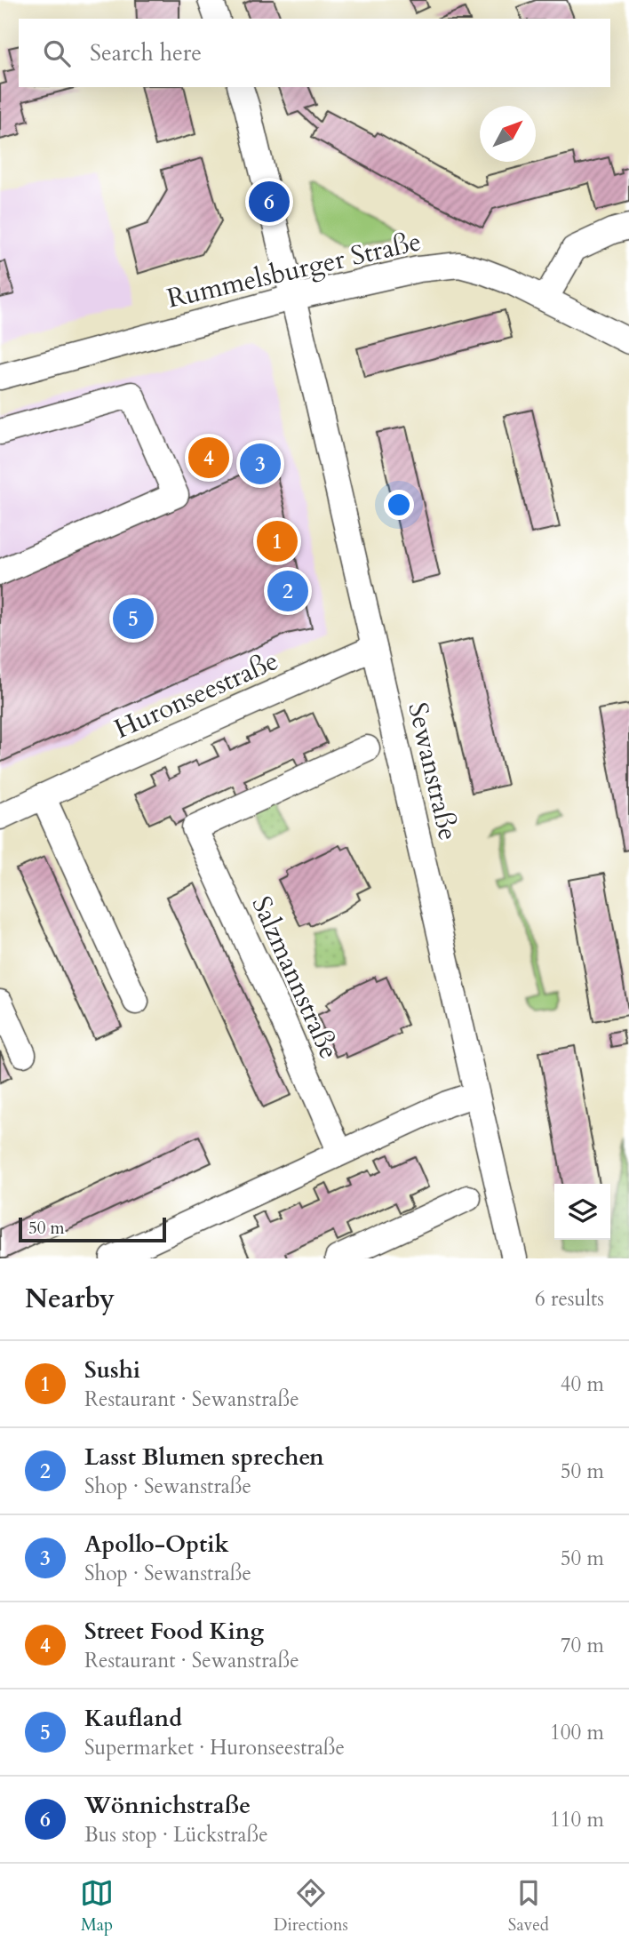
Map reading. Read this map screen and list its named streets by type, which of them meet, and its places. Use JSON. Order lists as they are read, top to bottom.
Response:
{
  "streets": {
    "street": [
      "Rummelsburger Straße",
      "Huronseestraße",
      "Sewanstraße",
      "Salzmannstraße"
    ]
  },
  "crossings": [
    ["Rummelsburger Straße", "Sewanstraße"],
    ["Huronseestraße", "Sewanstraße"]
  ],
  "scale_bar": "50 m",
  "north": "top right",
  "page": {
    "search": "Search here",
    "pins": [
      "6",
      "4",
      "3",
      "1",
      "2",
      "5"
    ],
    "scale": "50 m",
    "heading": ["Nearby", "6 results"],
    "list": [
      {
        "mark": "1",
        "name": "Sushi",
        "note": "Restaurant · Sewanstraße",
        "value": "40 m"
      },
      {
        "mark": "2",
        "name": "Lasst Blumen sprechen",
        "note": "Shop · Sewanstraße",
        "value": "50 m"
      },
      {
        "mark": "3",
        "name": "Apollo-Optik",
        "note": "Shop · Sewanstraße",
        "value": "50 m"
      },
      {
        "mark": "4",
        "name": "Street Food King",
        "note": "Restaurant · Sewanstraße",
        "value": "70 m"
      },
      {
        "mark": "5",
        "name": "Kaufland",
        "note": "Supermarket · Huronseestraße",
        "value": "100 m"
      },
      {
        "mark": "6",
        "name": "Wönnichstraße",
        "note": "Bus stop · Lückstraße",
        "value": "110 m"
      }
    ],
    "nav": ["Map", "Directions", "Saved"]
  }
}
